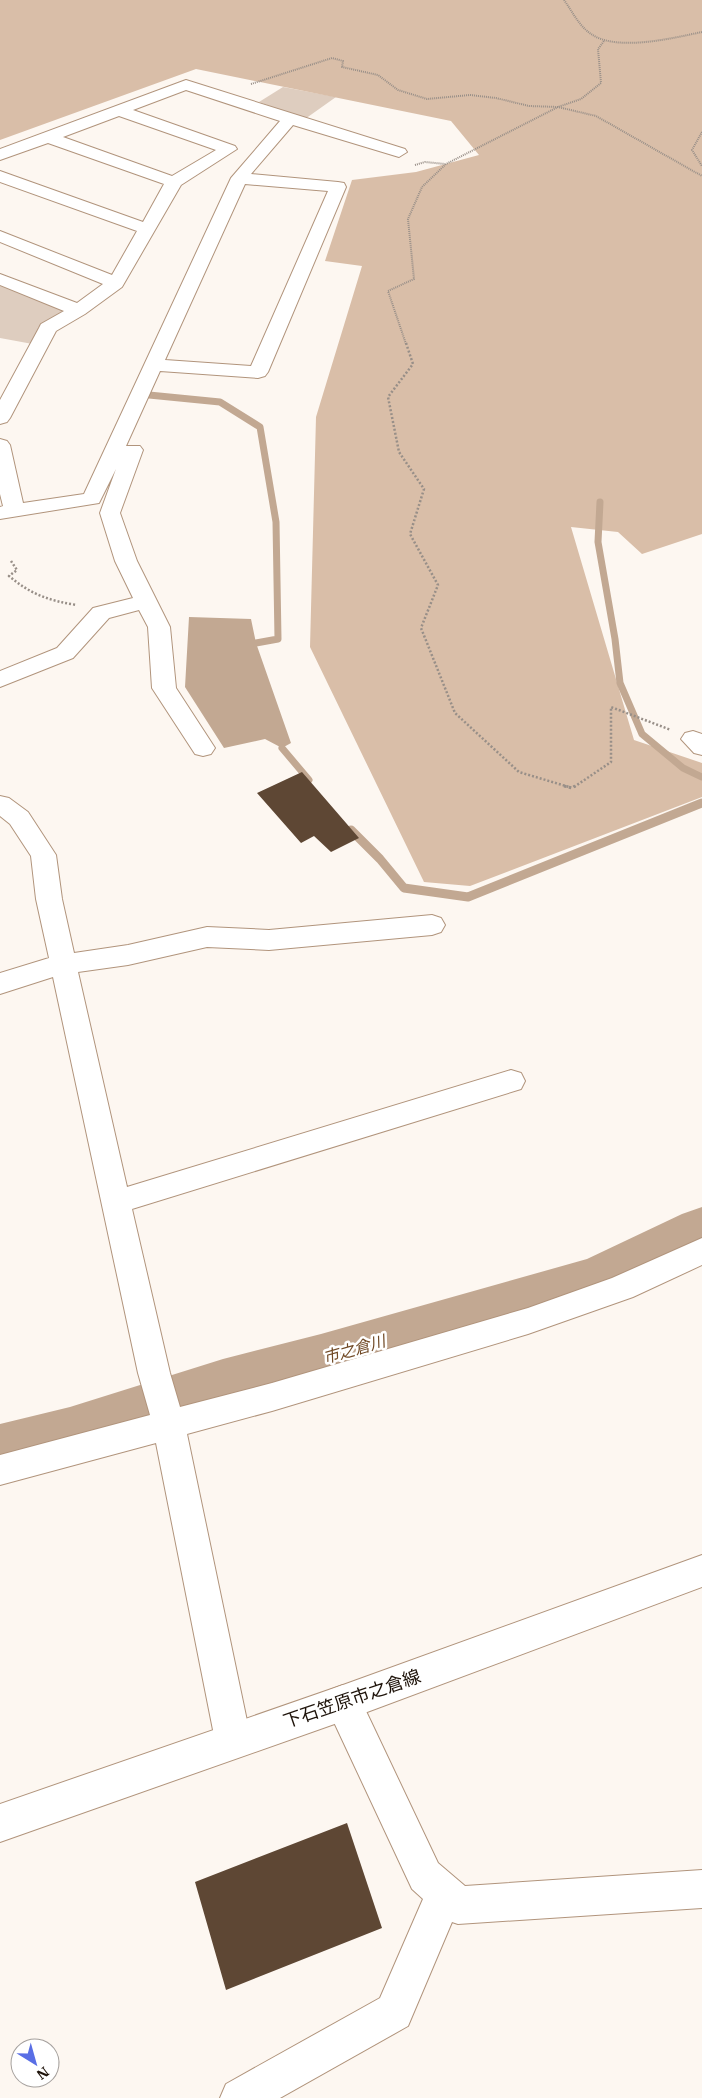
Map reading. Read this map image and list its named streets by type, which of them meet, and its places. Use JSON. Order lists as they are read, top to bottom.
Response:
{
  "streets": {
    "street": ["下石笠原市之倉線"]
  },
  "water": ["市之倉川"],
  "north": "bottom right"
}
